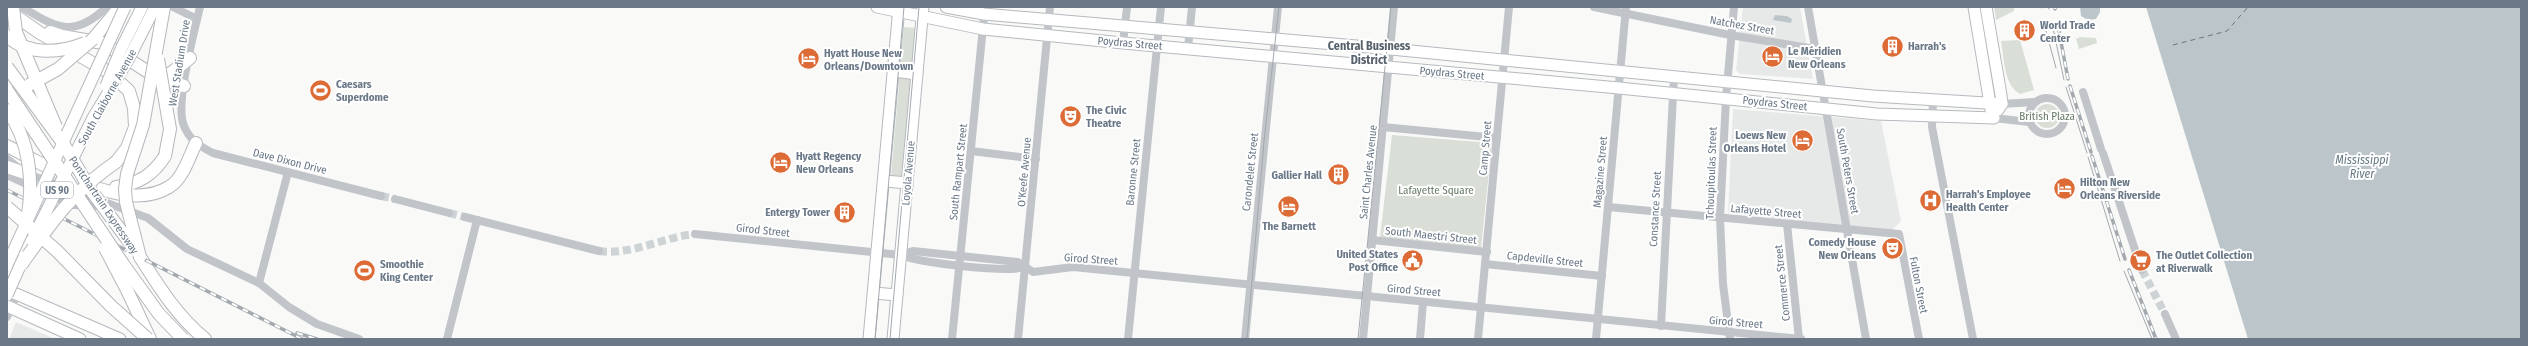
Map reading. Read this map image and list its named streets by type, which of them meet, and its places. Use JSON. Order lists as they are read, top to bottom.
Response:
{
  "streets": {
    "highway": ["Pontchartrain Expressway"],
    "main road": [
      "Poydras Street",
      "South Claiborne Avenue",
      "Loyola Avenue",
      "US 90"
    ],
    "street": [
      "Natchez Street",
      "West Stadium Drive",
      "Camp Street",
      "Dave Dixon Drive",
      "South Peters Street",
      "South Rampart Street",
      "O'Keefe Avenue",
      "Baronne Street",
      "Carondelet Street",
      "Saint Charles Avenue",
      "Magazine Street",
      "Tchoupitoulas Street",
      "Constance Street",
      "Lafayette Street",
      "Girod Street",
      "South Maestri Street",
      "Capdeville Street",
      "Commerce Street",
      "Fulton Street"
    ]
  },
  "crossings": [
    ["Natchez Street", "South Peters Street"],
    ["Natchez Street", "Magazine Street"],
    ["Natchez Street", "Tchoupitoulas Street"],
    ["Poydras Street", "Camp Street"],
    ["Poydras Street", "South Peters Street"],
    ["Poydras Street", "South Rampart Street"],
    ["Poydras Street", "O'Keefe Avenue"],
    ["Poydras Street", "Baronne Street"],
    ["Poydras Street", "Carondelet Street"],
    ["Poydras Street", "Saint Charles Avenue"],
    ["Poydras Street", "Magazine Street"],
    ["Poydras Street", "Loyola Avenue"],
    ["Poydras Street", "Tchoupitoulas Street"],
    ["Poydras Street", "Constance Street"],
    ["West Stadium Drive", "Dave Dixon Drive"],
    ["Camp Street", "Girod Street"],
    ["Camp Street", "South Maestri Street"],
    ["Camp Street", "Capdeville Street"],
    ["South Peters Street", "Lafayette Street"],
    ["South Rampart Street", "Girod Street"],
    ["O'Keefe Avenue", "Girod Street"],
    ["Baronne Street", "Girod Street"],
    ["Carondelet Street", "Girod Street"],
    ["Saint Charles Avenue", "Girod Street"],
    ["Saint Charles Avenue", "South Maestri Street"],
    ["Magazine Street", "Lafayette Street"],
    ["Magazine Street", "Girod Street"],
    ["Magazine Street", "Capdeville Street"],
    ["Loyola Avenue", "Girod Street"],
    ["Tchoupitoulas Street", "Lafayette Street"],
    ["Tchoupitoulas Street", "Girod Street"],
    ["Constance Street", "Lafayette Street"],
    ["Constance Street", "Girod Street"],
    ["Lafayette Street", "Commerce Street"],
    ["Lafayette Street", "Fulton Street"],
    ["Girod Street", "Commerce Street"]
  ],
  "districts": ["Central Business District"],
  "water": ["Mississippi River"],
  "parks": ["British Plaza", "Lafayette Square"],
  "places": {
    "building": [
      "World Trade Center",
      "Harrah's",
      "Gallier Hall",
      "Entergy Tower"
    ],
    "hotel": [
      "Le Méridien New Orleans",
      "Hyatt House New Orleans/Downtown",
      "Loews New Orleans Hotel",
      "Hyatt Regency New Orleans",
      "Hilton New Orleans Riverside",
      "The Barnett"
    ],
    "sports": ["Caesars Superdome", "Smoothie King Center"],
    "theatre": ["The Civic Theatre", "Comedy House New Orleans"],
    "hospital": ["Harrah's Employee Health Center"],
    "public building": ["United States Post Office"],
    "supermarket": ["The Outlet Collection at Riverwalk"]
  }
}
